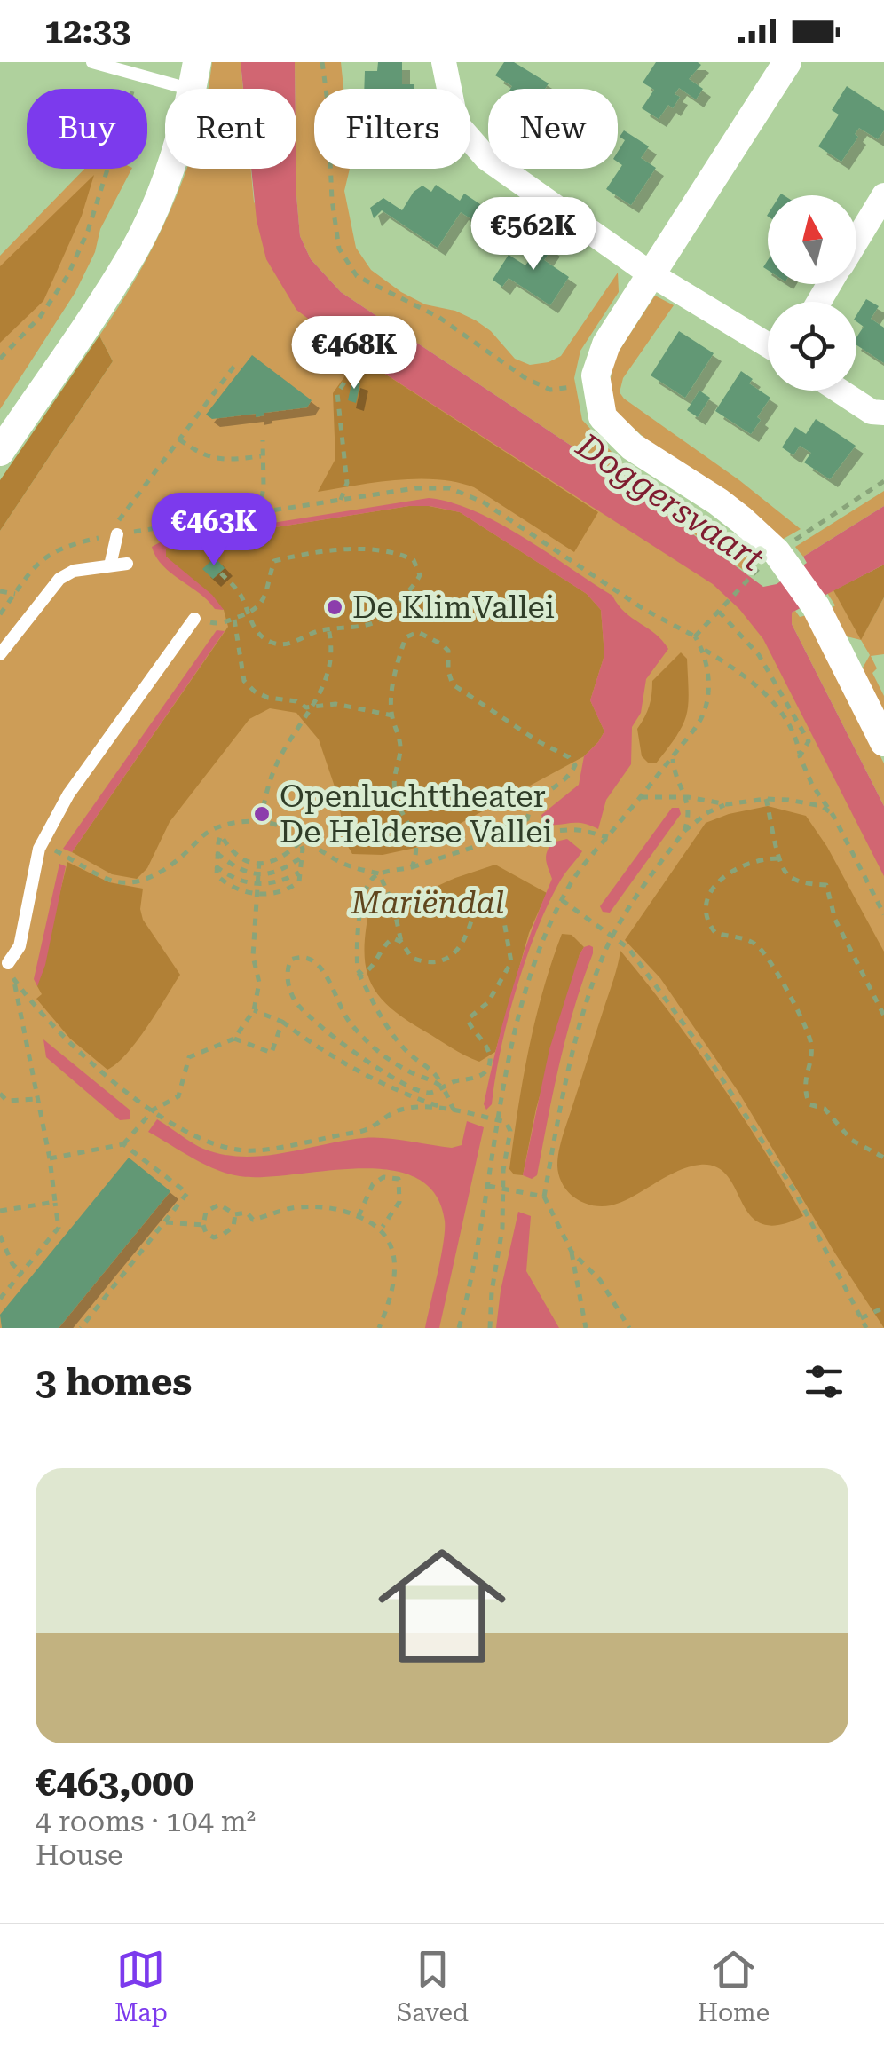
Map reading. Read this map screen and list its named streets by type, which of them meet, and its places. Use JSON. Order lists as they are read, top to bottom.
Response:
{
  "water": ["Doggersvaart"],
  "parks": ["Mariëndal"],
  "places": ["De KlimVallei", "Openluchttheater De Helderse Vallei"],
  "north": "top",
  "page": {
    "status": "12:33",
    "chip": [
      "Buy",
      "Rent",
      "Filters",
      "New"
    ],
    "price": ["€562K", "€468K", "€463K"],
    "heading": "3 homes",
    "list": [
      {
        "name": "€463,000",
        "note": "4 rooms · 104 m² · House"
      }
    ],
    "tabs": ["Map", "Saved", "Home"]
  }
}
